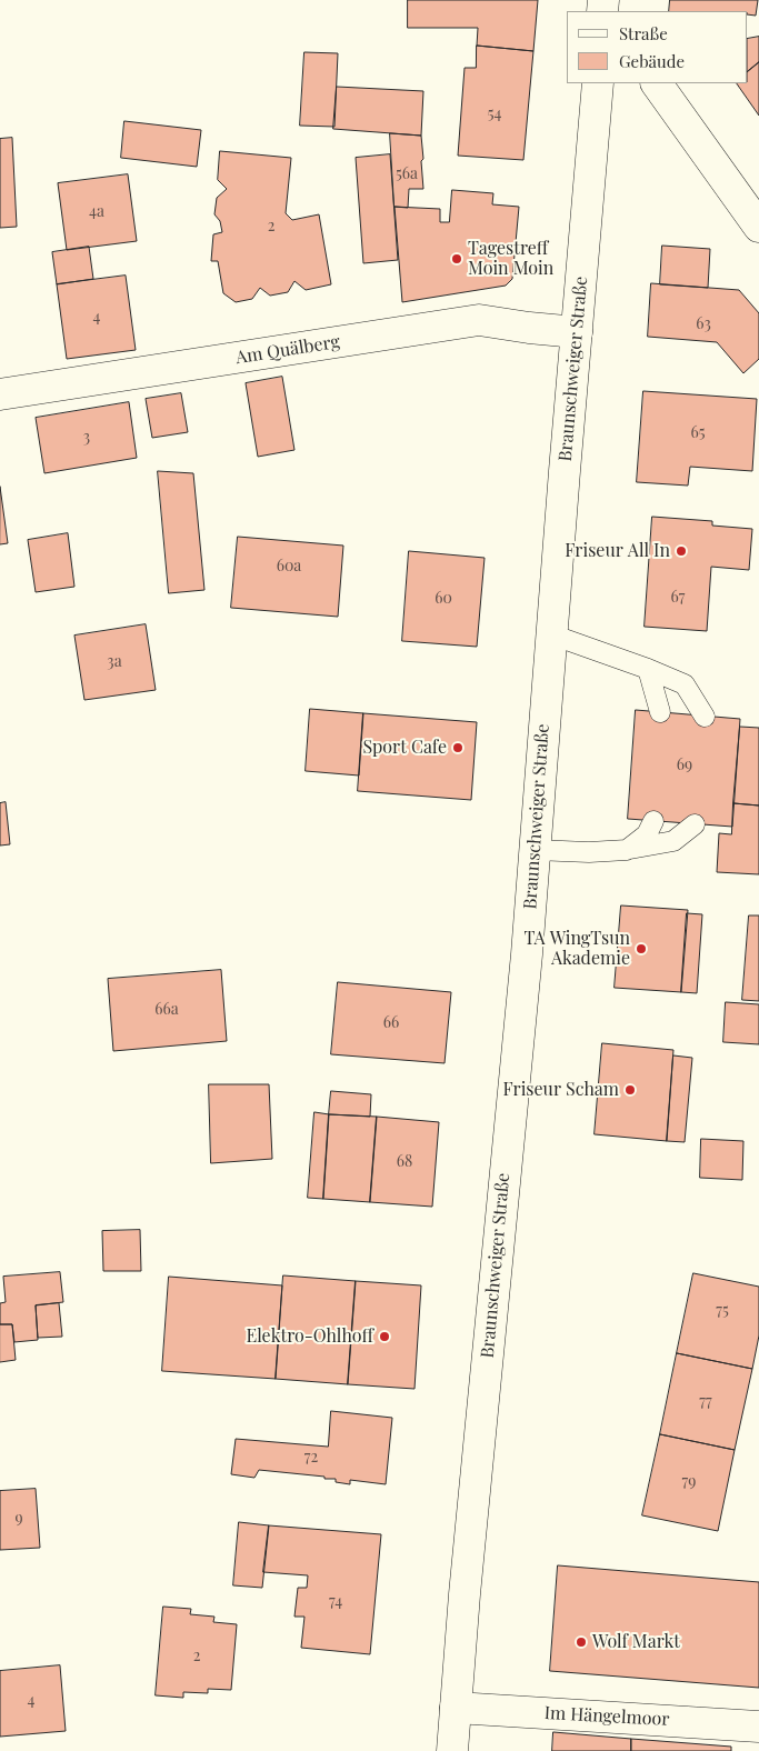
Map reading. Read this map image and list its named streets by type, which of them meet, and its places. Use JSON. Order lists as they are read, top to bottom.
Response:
{
  "streets": {
    "street": ["Am Quälberg", "Braunschweiger Straße", "Im Hängelmoor"]
  },
  "crossings": [
    ["Am Quälberg", "Braunschweiger Straße"],
    ["Braunschweiger Straße", "Im Hängelmoor"]
  ],
  "places": [
    "Tagestreff Moin Moin",
    "Friseur All In",
    "Sport Cafe",
    "TA WingTsun Akademie",
    "Friseur Scham",
    "Elektro-Ohlhoff",
    "Wolf Markt"
  ],
  "house_numbers": [
    "54",
    "56a",
    "4a",
    "2",
    "4",
    "63",
    "65",
    "3",
    "60a",
    "67",
    "60",
    "3a",
    "69",
    "66a",
    "66",
    "68",
    "75",
    "77",
    "72",
    "79",
    "9",
    "74",
    "2",
    "4"
  ],
  "legend": ["Straße", "Gebäude"]
}
